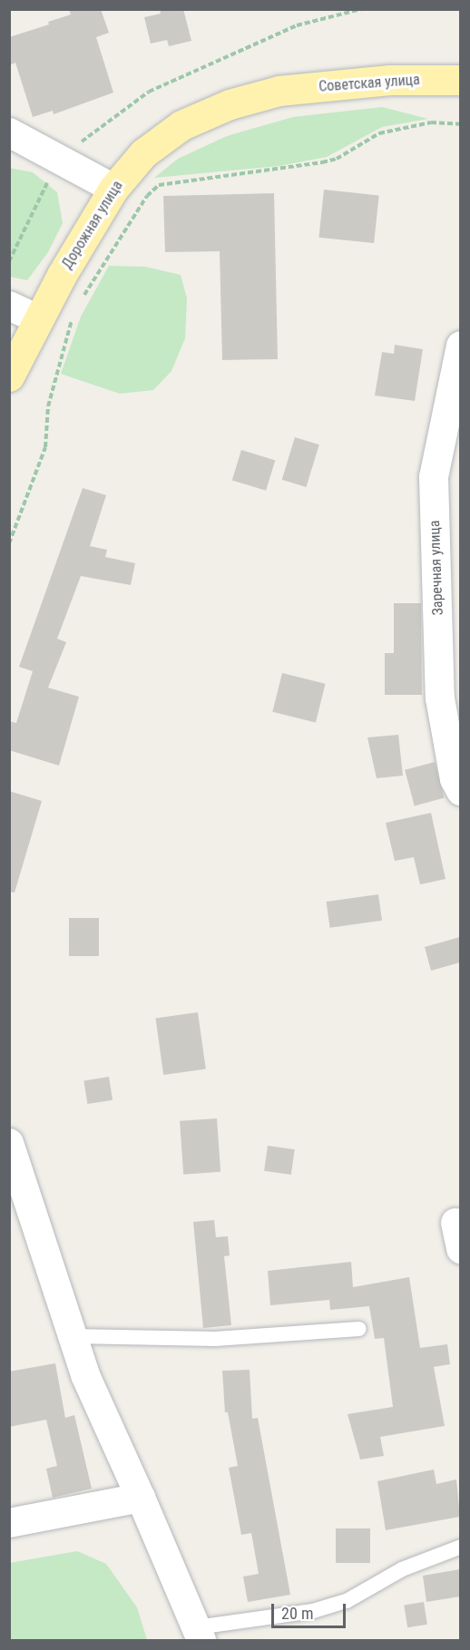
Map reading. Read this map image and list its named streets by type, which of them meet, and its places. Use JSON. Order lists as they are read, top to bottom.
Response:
{
  "streets": {
    "main road": ["Советская улица", "Дорожная улица"],
    "street": ["Заречная улица"]
  },
  "crossings": [
    ["Советская улица", "Дорожная улица"]
  ],
  "scale_bar": "20 m"
}
